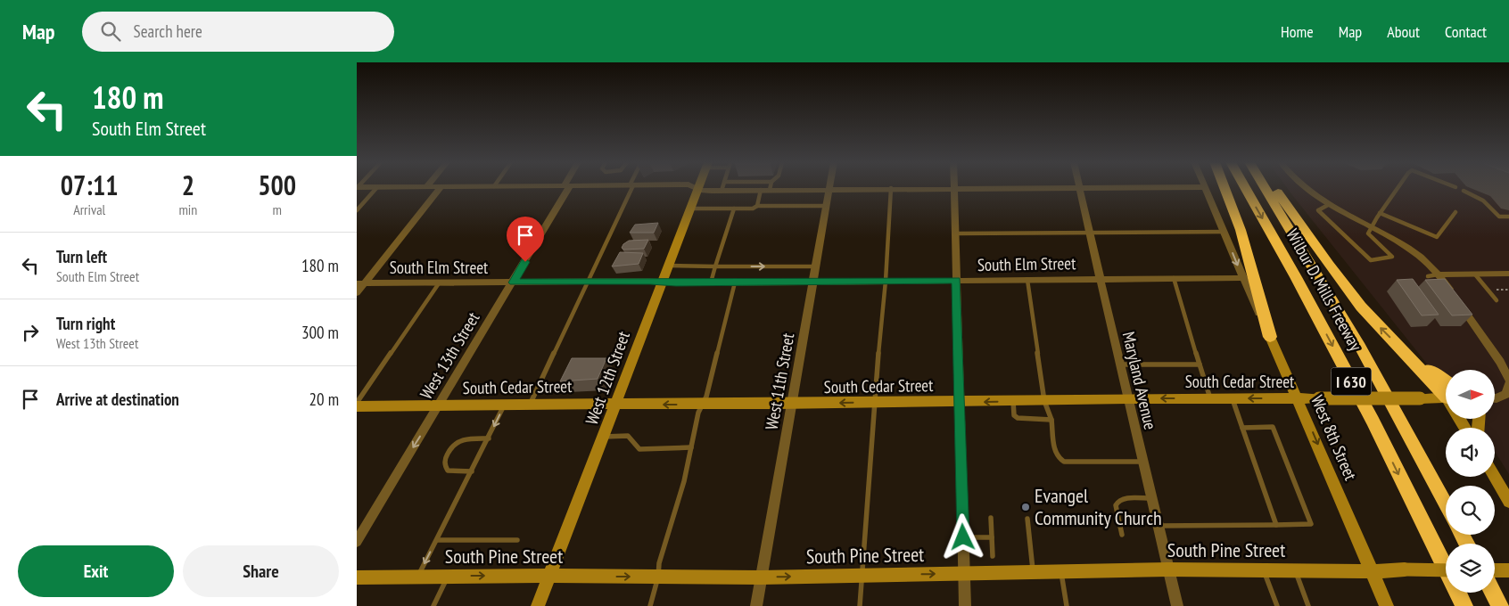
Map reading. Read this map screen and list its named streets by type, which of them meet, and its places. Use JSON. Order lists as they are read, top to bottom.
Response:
{
  "streets": {
    "highway": ["Wilbur D. Mills Freeway", "I 630"],
    "main road": [
      "West 12th Street",
      "South Cedar Street",
      "West 8th Street",
      "South Pine Street"
    ],
    "street": [
      "South Elm Street",
      "West 13th Street",
      "Maryland Avenue",
      "West 11th Street"
    ]
  },
  "crossings": [
    ["South Elm Street", "West 13th Street"],
    ["South Elm Street", "West 12th Street"],
    ["South Elm Street", "Maryland Avenue"],
    ["South Elm Street", "West 11th Street"],
    ["South Elm Street", "West 8th Street"],
    ["West 13th Street", "South Cedar Street"],
    ["West 12th Street", "South Cedar Street"],
    ["West 12th Street", "South Pine Street"],
    ["Maryland Avenue", "South Cedar Street"],
    ["Maryland Avenue", "South Pine Street"],
    ["West 11th Street", "South Cedar Street"],
    ["West 11th Street", "South Pine Street"],
    ["South Cedar Street", "West 8th Street"],
    ["West 8th Street", "South Pine Street"]
  ],
  "one_way": ["West 13th Street", "West 8th Street", "South Pine Street"],
  "places": ["Evangel Community Church"],
  "north": "right",
  "page": {
    "header": "Map",
    "search": "Search here",
    "nav": [
      "Home",
      "Map",
      "About",
      "Contact"
    ],
    "turn": ["180 m", "South Elm Street"],
    "eta": [
      "07:11",
      "Arrival",
      "2",
      "min",
      "500",
      "m"
    ],
    "list": [
      {
        "name": "Turn left",
        "note": "South Elm Street",
        "value": "180 m"
      },
      {
        "name": "Turn right",
        "note": "West 13th Street",
        "value": "300 m"
      },
      {
        "name": "Arrive at destination",
        "value": "20 m"
      }
    ],
    "buttons": ["Exit", "Share"]
  }
}
